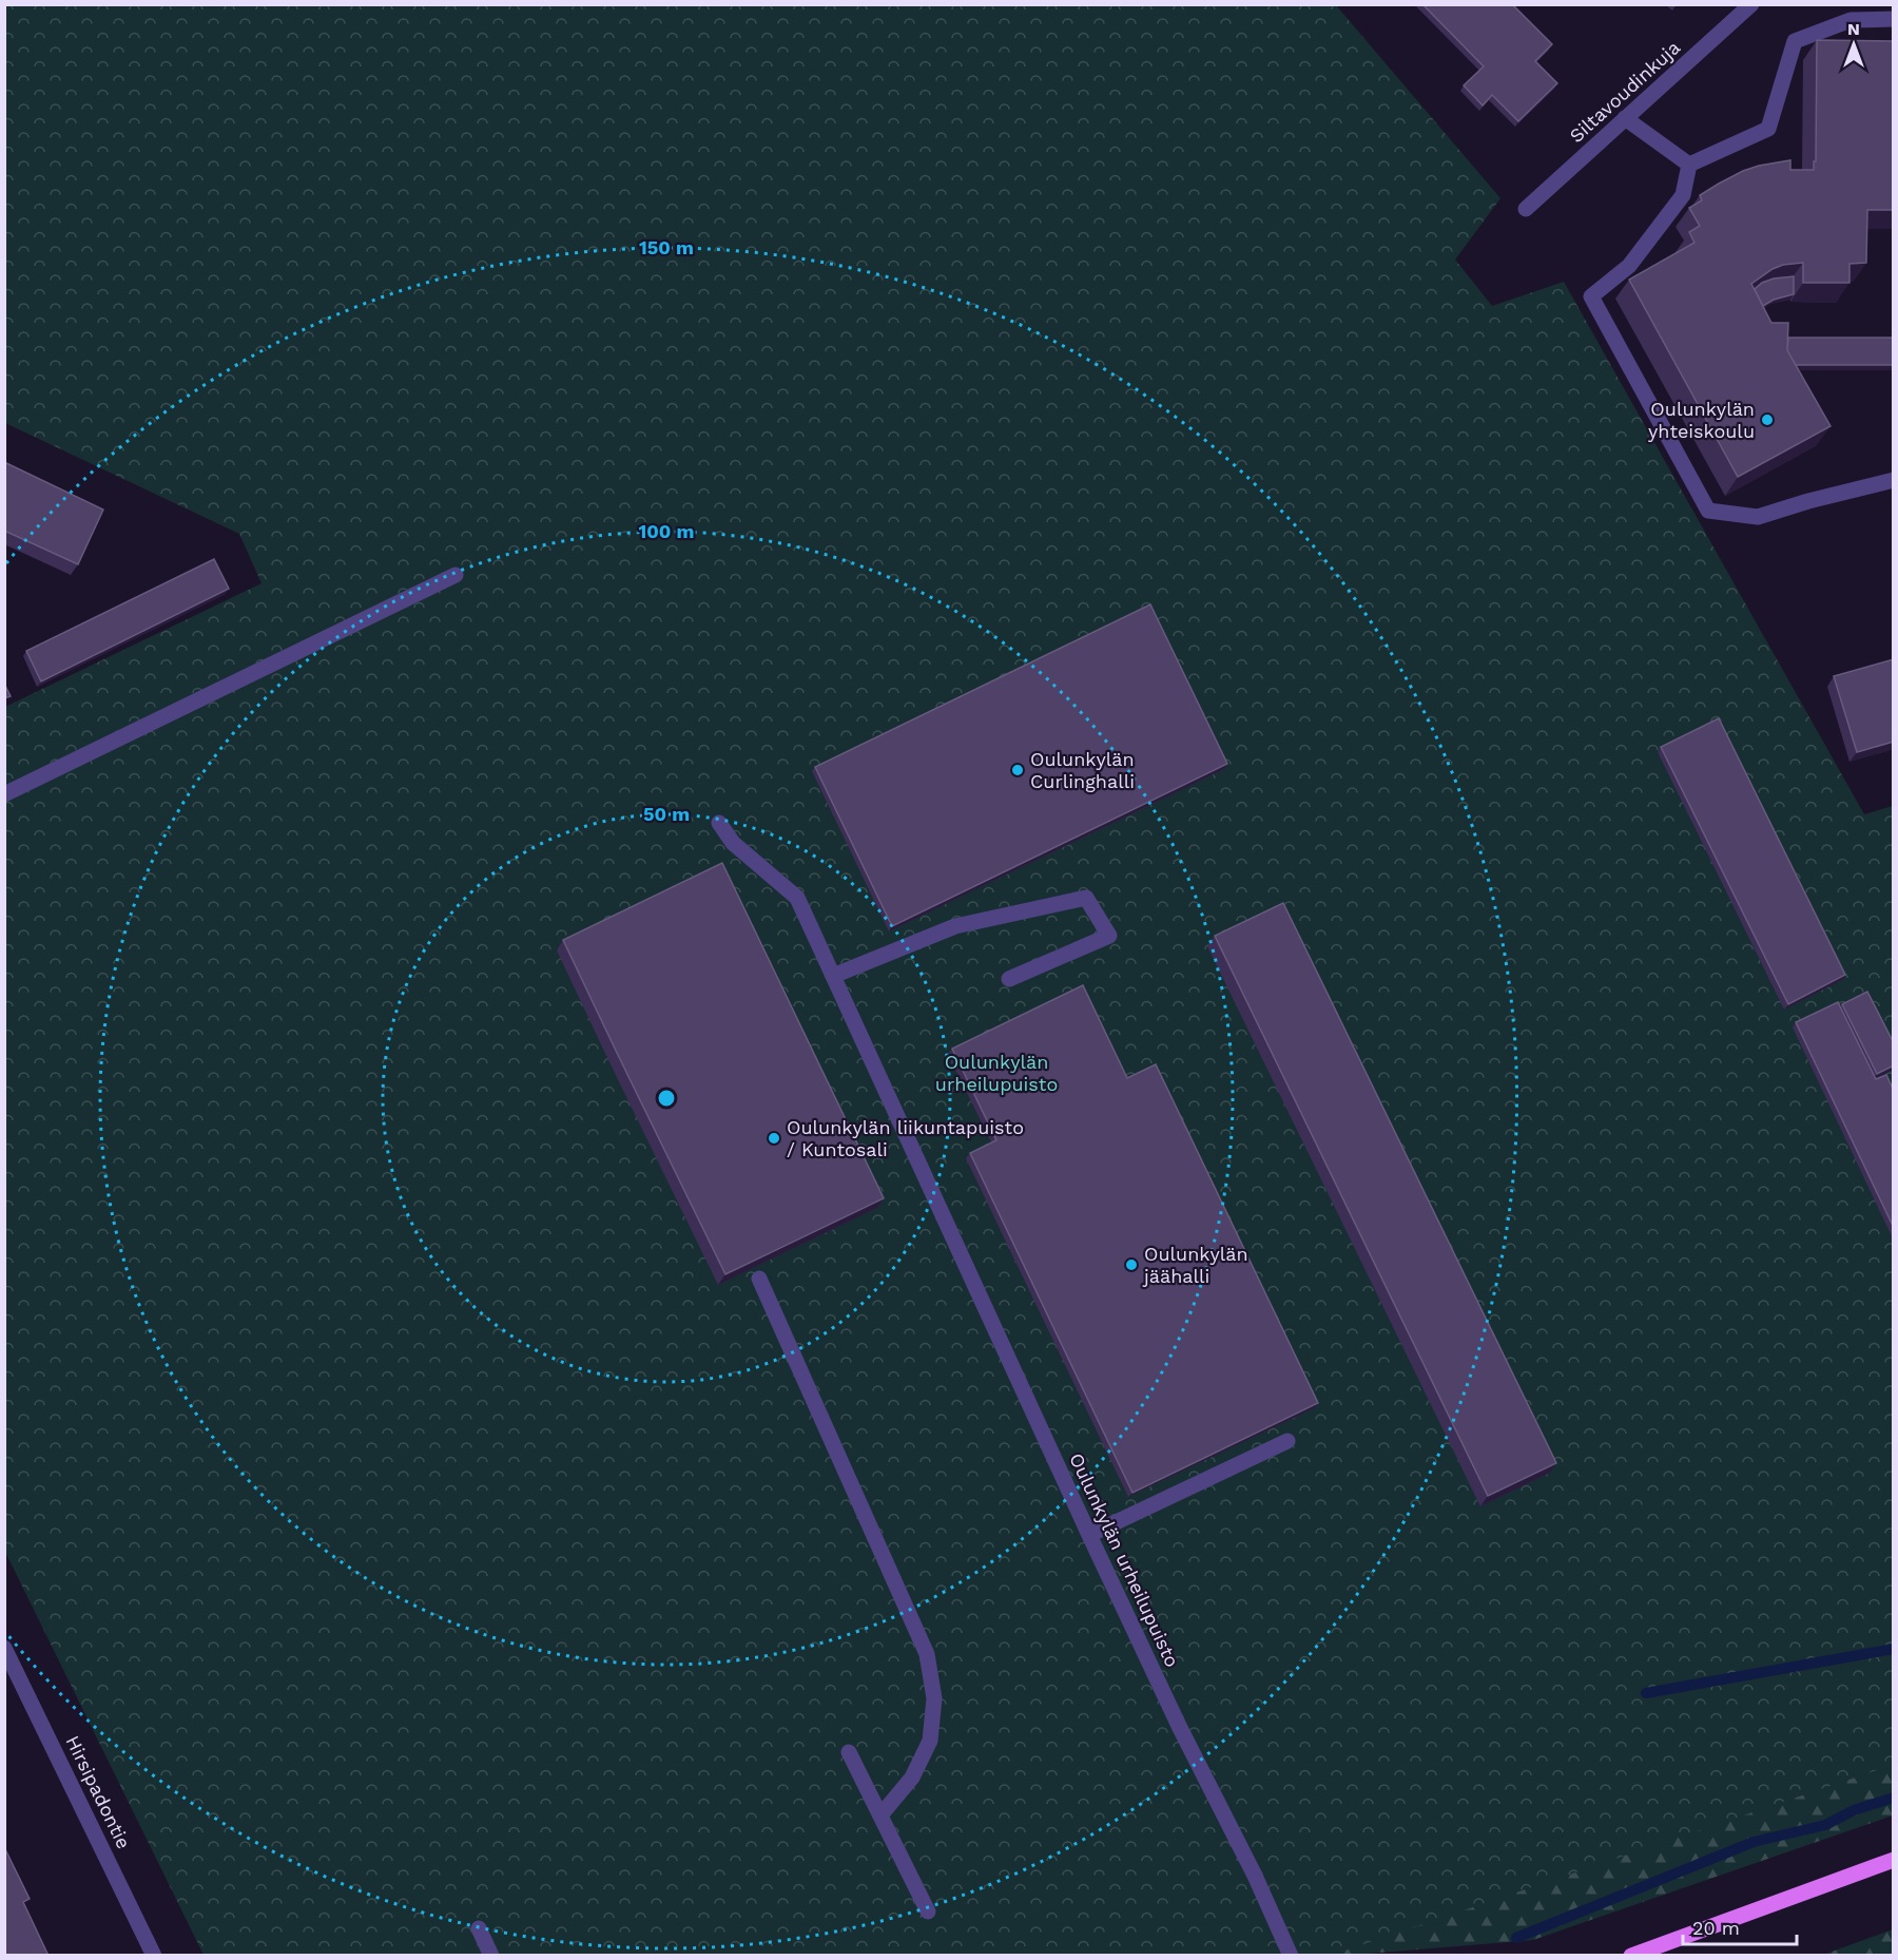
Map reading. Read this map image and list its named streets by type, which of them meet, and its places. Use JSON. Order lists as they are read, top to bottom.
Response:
{
  "streets": {
    "street": ["Siltavoudinkuja", "Oulunkylän urheilupuisto", "Hirsipadontie"]
  },
  "parks": ["Oulunkylän urheilupuisto"],
  "places": [
    "Oulunkylän yhteiskoulu",
    "Oulunkylän Curlinghalli",
    "Oulunkylän liikuntapuisto / Kuntosali",
    "Oulunkylän jäähalli"
  ],
  "scale_bar": "20 m",
  "north": "top",
  "rings": ["150 m", "100 m", "50 m"]
}
